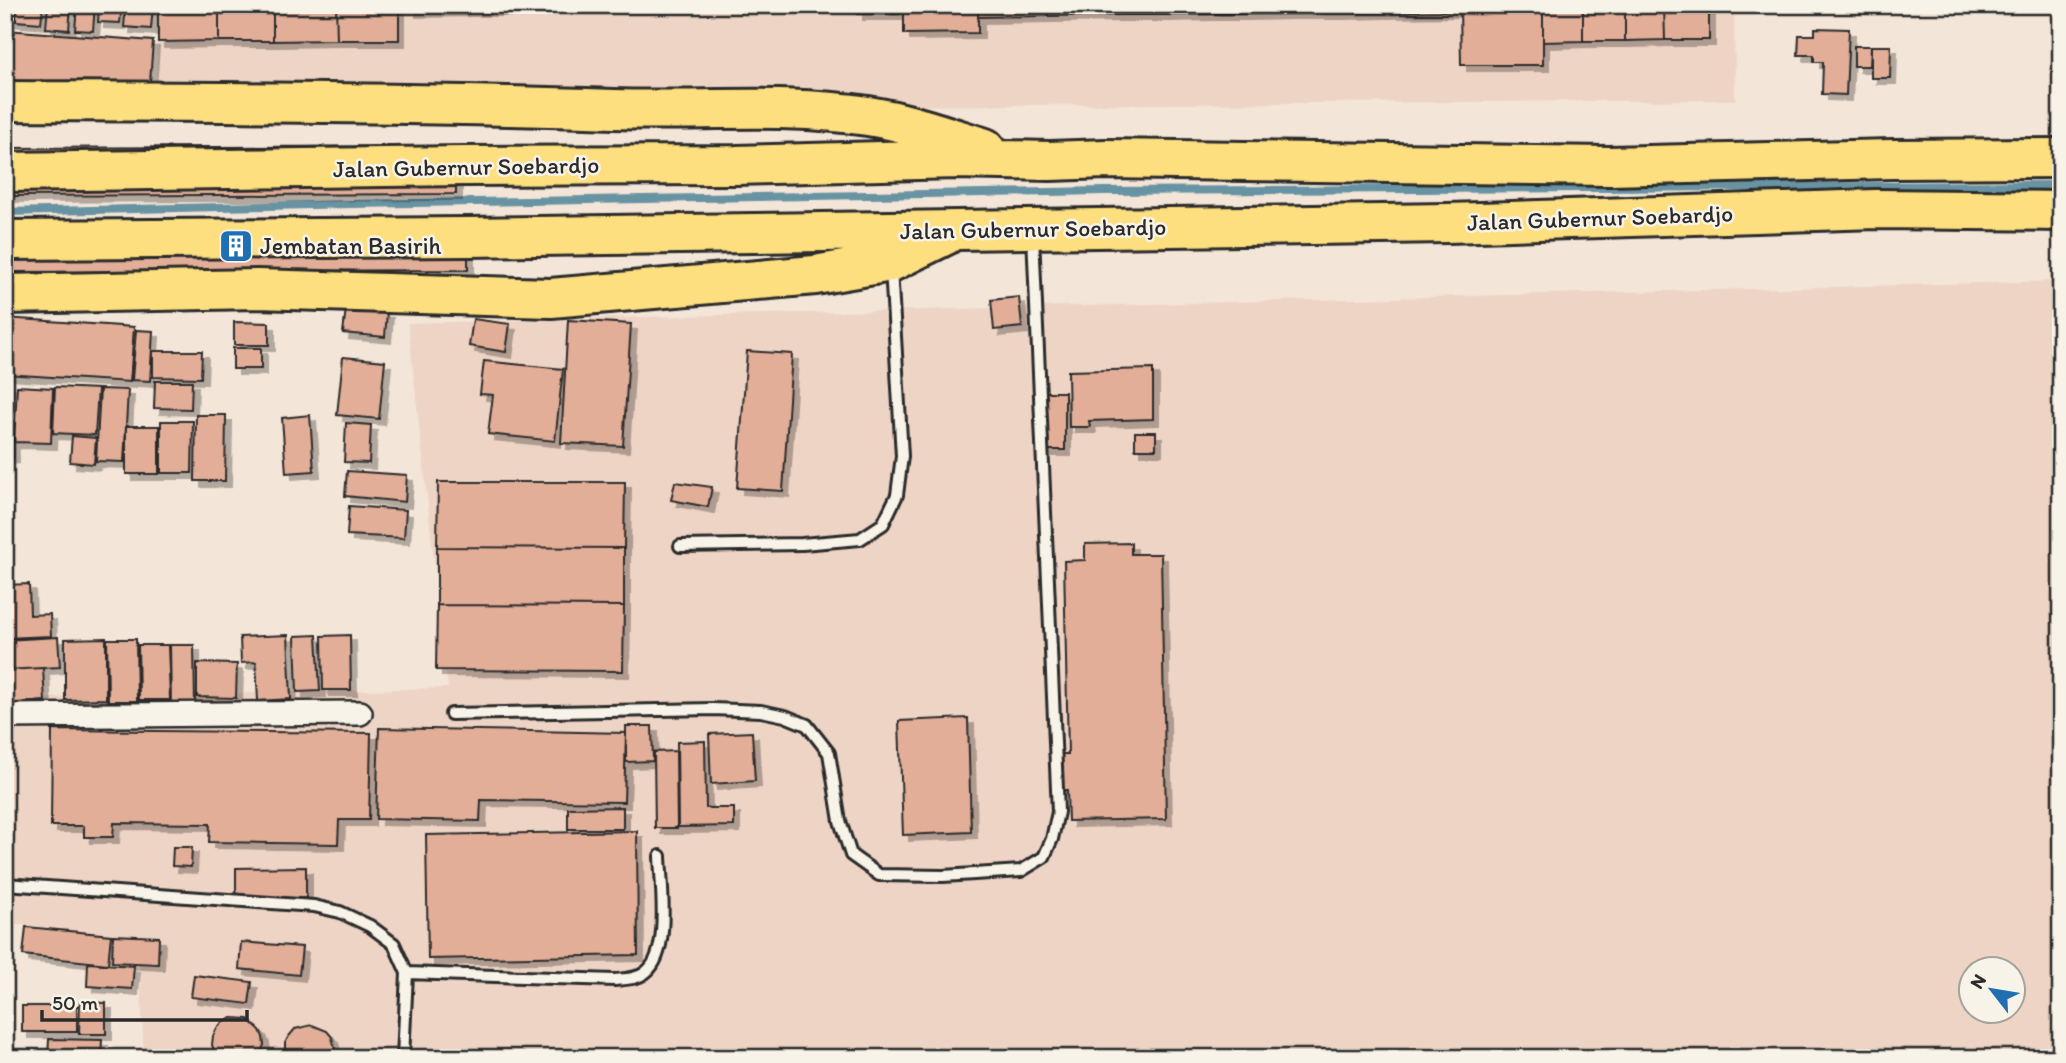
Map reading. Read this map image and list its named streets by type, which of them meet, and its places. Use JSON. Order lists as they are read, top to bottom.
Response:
{
  "streets": {
    "highway": ["Jalan Gubernur Soebardjo"]
  },
  "places": {
    "building": ["Jembatan Basirih"]
  },
  "scale_bar": "50 m",
  "north": "top left"
}
